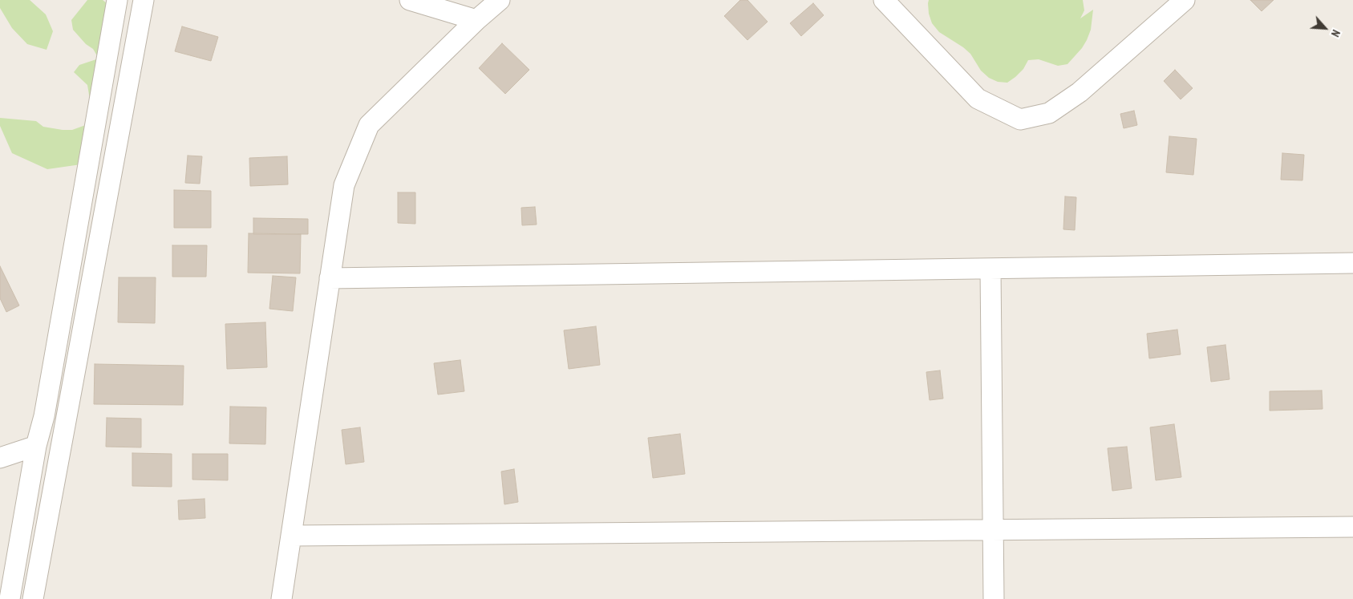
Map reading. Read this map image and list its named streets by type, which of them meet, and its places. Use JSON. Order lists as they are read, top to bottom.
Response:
{
  "north": "bottom right"
}
